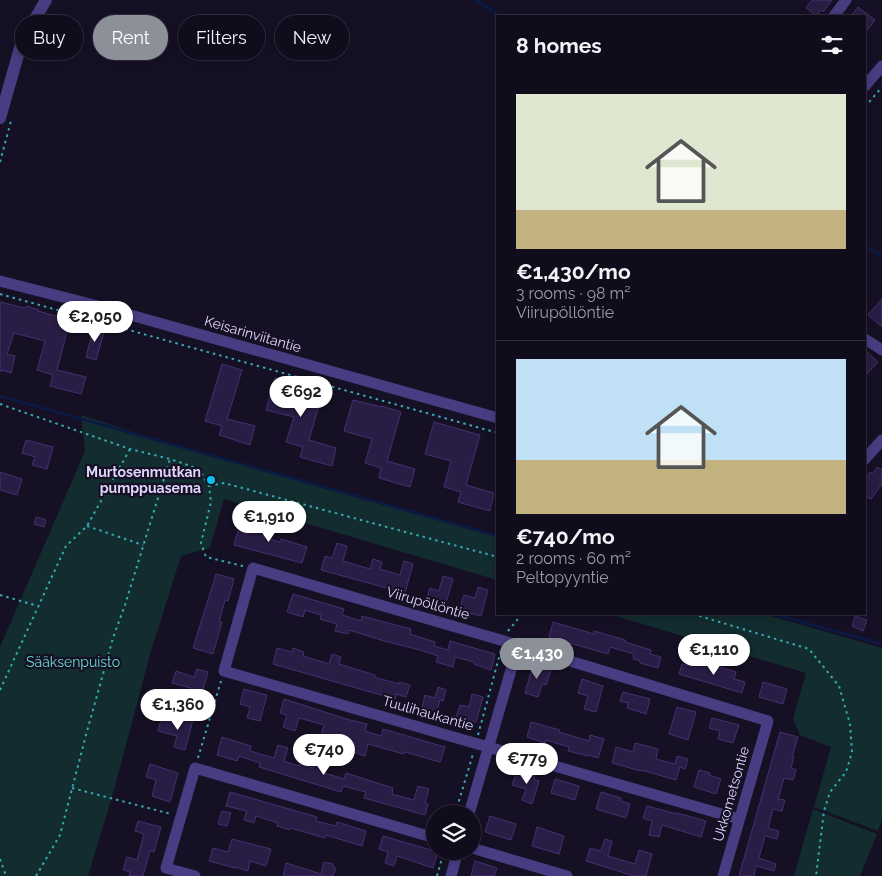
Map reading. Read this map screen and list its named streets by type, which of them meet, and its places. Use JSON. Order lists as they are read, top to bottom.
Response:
{
  "streets": {
    "street": [
      "Keisarinviitantie",
      "Viirupöllöntie",
      "Tuulihaukantie",
      "Ukkometsontie"
    ]
  },
  "crossings": [
    ["Viirupöllöntie", "Ukkometsontie"],
    ["Tuulihaukantie", "Ukkometsontie"]
  ],
  "parks": ["Sääksenpuisto"],
  "places": ["Murtosenmutkan pumppuasema"],
  "page": {
    "chip": [
      "Buy",
      "Rent",
      "Filters",
      "New"
    ],
    "heading": "8 homes",
    "list": [
      {
        "name": "€1,430/mo",
        "note": "3 rooms · 98 m² · Viirupöllöntie"
      },
      {
        "name": "€740/mo",
        "note": "2 rooms · 60 m² · Peltopyyntie"
      }
    ],
    "price": [
      "€2,050",
      "€692",
      "€1,910",
      "€1,110",
      "€1,430",
      "€1,360",
      "€740",
      "€779"
    ]
  }
}
